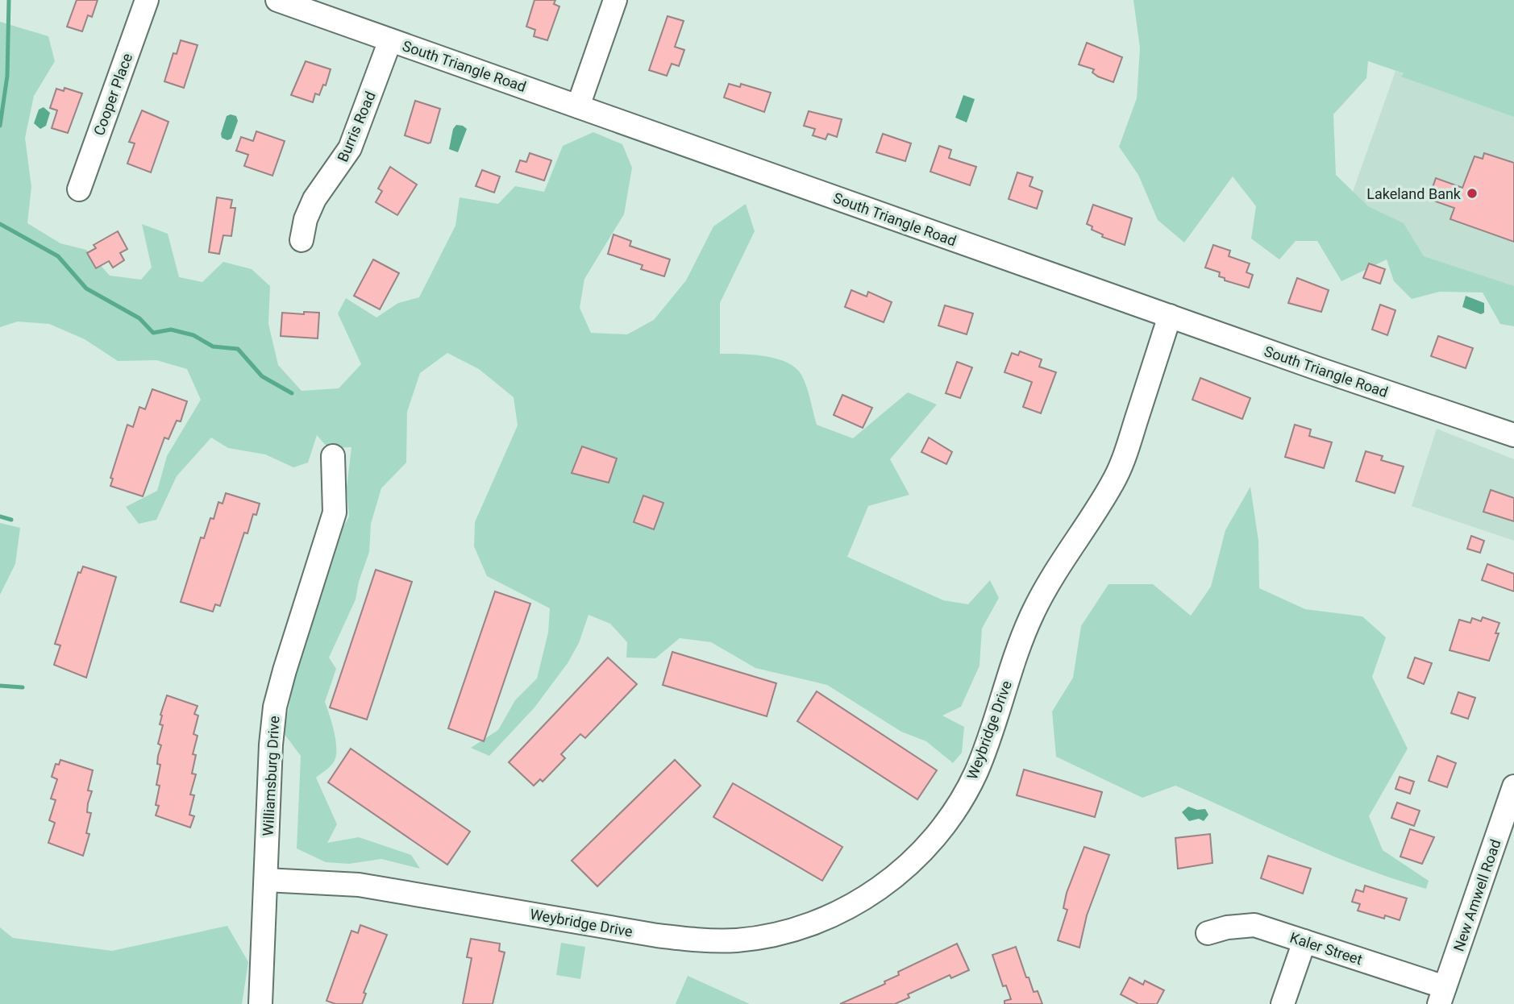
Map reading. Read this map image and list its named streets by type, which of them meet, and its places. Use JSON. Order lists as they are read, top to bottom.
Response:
{
  "streets": {
    "street": [
      "South Triangle Road",
      "Cooper Place",
      "Burris Road",
      "Weybridge Drive",
      "Williamsburg Drive",
      "New Amwell Road",
      "Kaler Street"
    ]
  },
  "crossings": [
    ["South Triangle Road", "Burris Road"],
    ["South Triangle Road", "Weybridge Drive"],
    ["Weybridge Drive", "Williamsburg Drive"],
    ["New Amwell Road", "Kaler Street"]
  ],
  "places": ["Lakeland Bank"]
}
